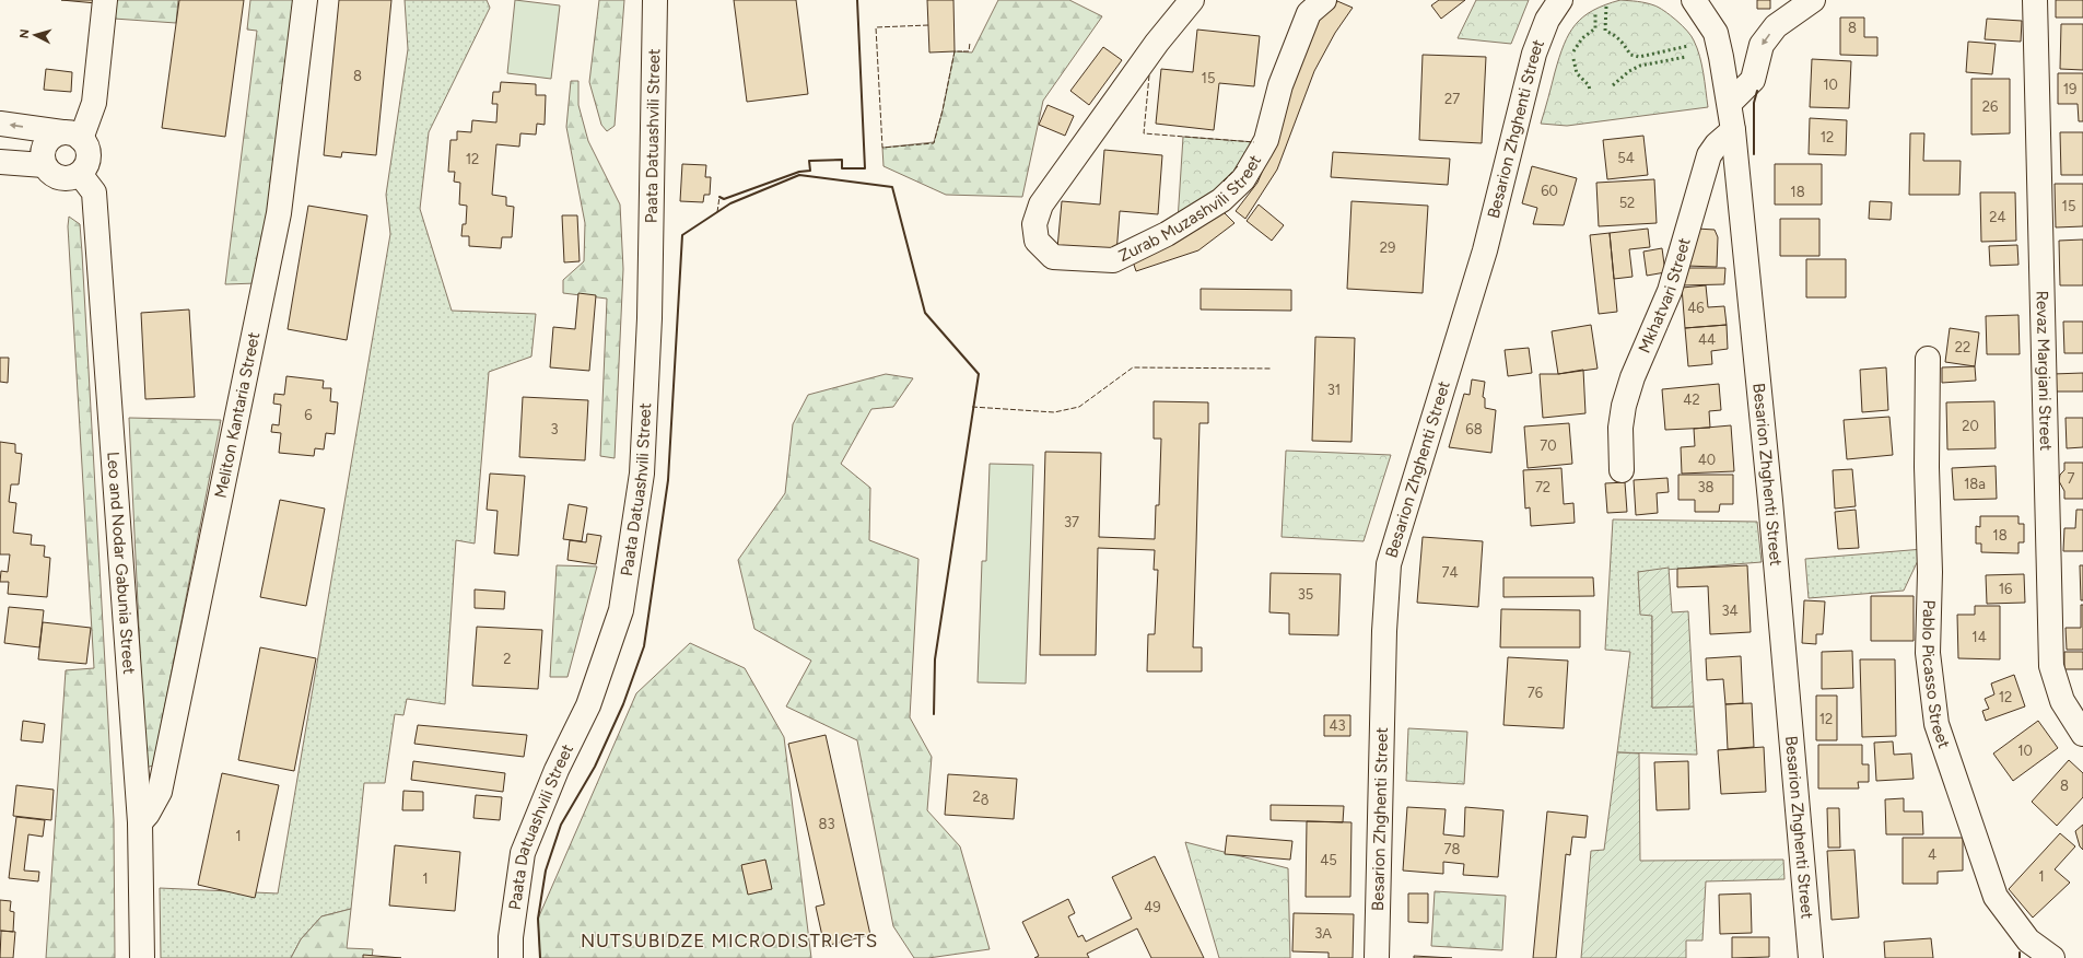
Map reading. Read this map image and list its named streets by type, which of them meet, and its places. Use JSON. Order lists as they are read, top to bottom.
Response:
{
  "streets": {
    "street": [
      "Besarion Zhghenti Street",
      "Paata Datuashvili Street",
      "Zurab Muzashvili Street",
      "Mkhatvari Street",
      "Revaz Margiani Street",
      "Meliton Kantaria Street",
      "Leo and Nodar Gabunia Street",
      "Pablo Picasso Street"
    ]
  },
  "crossings": [
    ["Besarion Zhghenti Street", "Mkhatvari Street"],
    ["Meliton Kantaria Street", "Leo and Nodar Gabunia Street"]
  ],
  "districts": ["NUTSUBIDZE MICRODISTRICTS"],
  "house_numbers": [
    "8",
    "8",
    "15",
    "10",
    "19",
    "27",
    "26",
    "12",
    "54",
    "12",
    "60",
    "18",
    "52",
    "15",
    "24",
    "29",
    "46",
    "44",
    "22",
    "31",
    "42",
    "6",
    "20",
    "3",
    "68",
    "70",
    "40",
    "7",
    "18a",
    "72",
    "38",
    "37",
    "18",
    "74",
    "16",
    "35",
    "34",
    "14",
    "2",
    "76",
    "12",
    "12",
    "43",
    "10",
    "8",
    "2გ",
    "83",
    "1",
    "78",
    "4",
    "45",
    "1",
    "1",
    "49",
    "3А"
  ],
  "north": "left"
}
